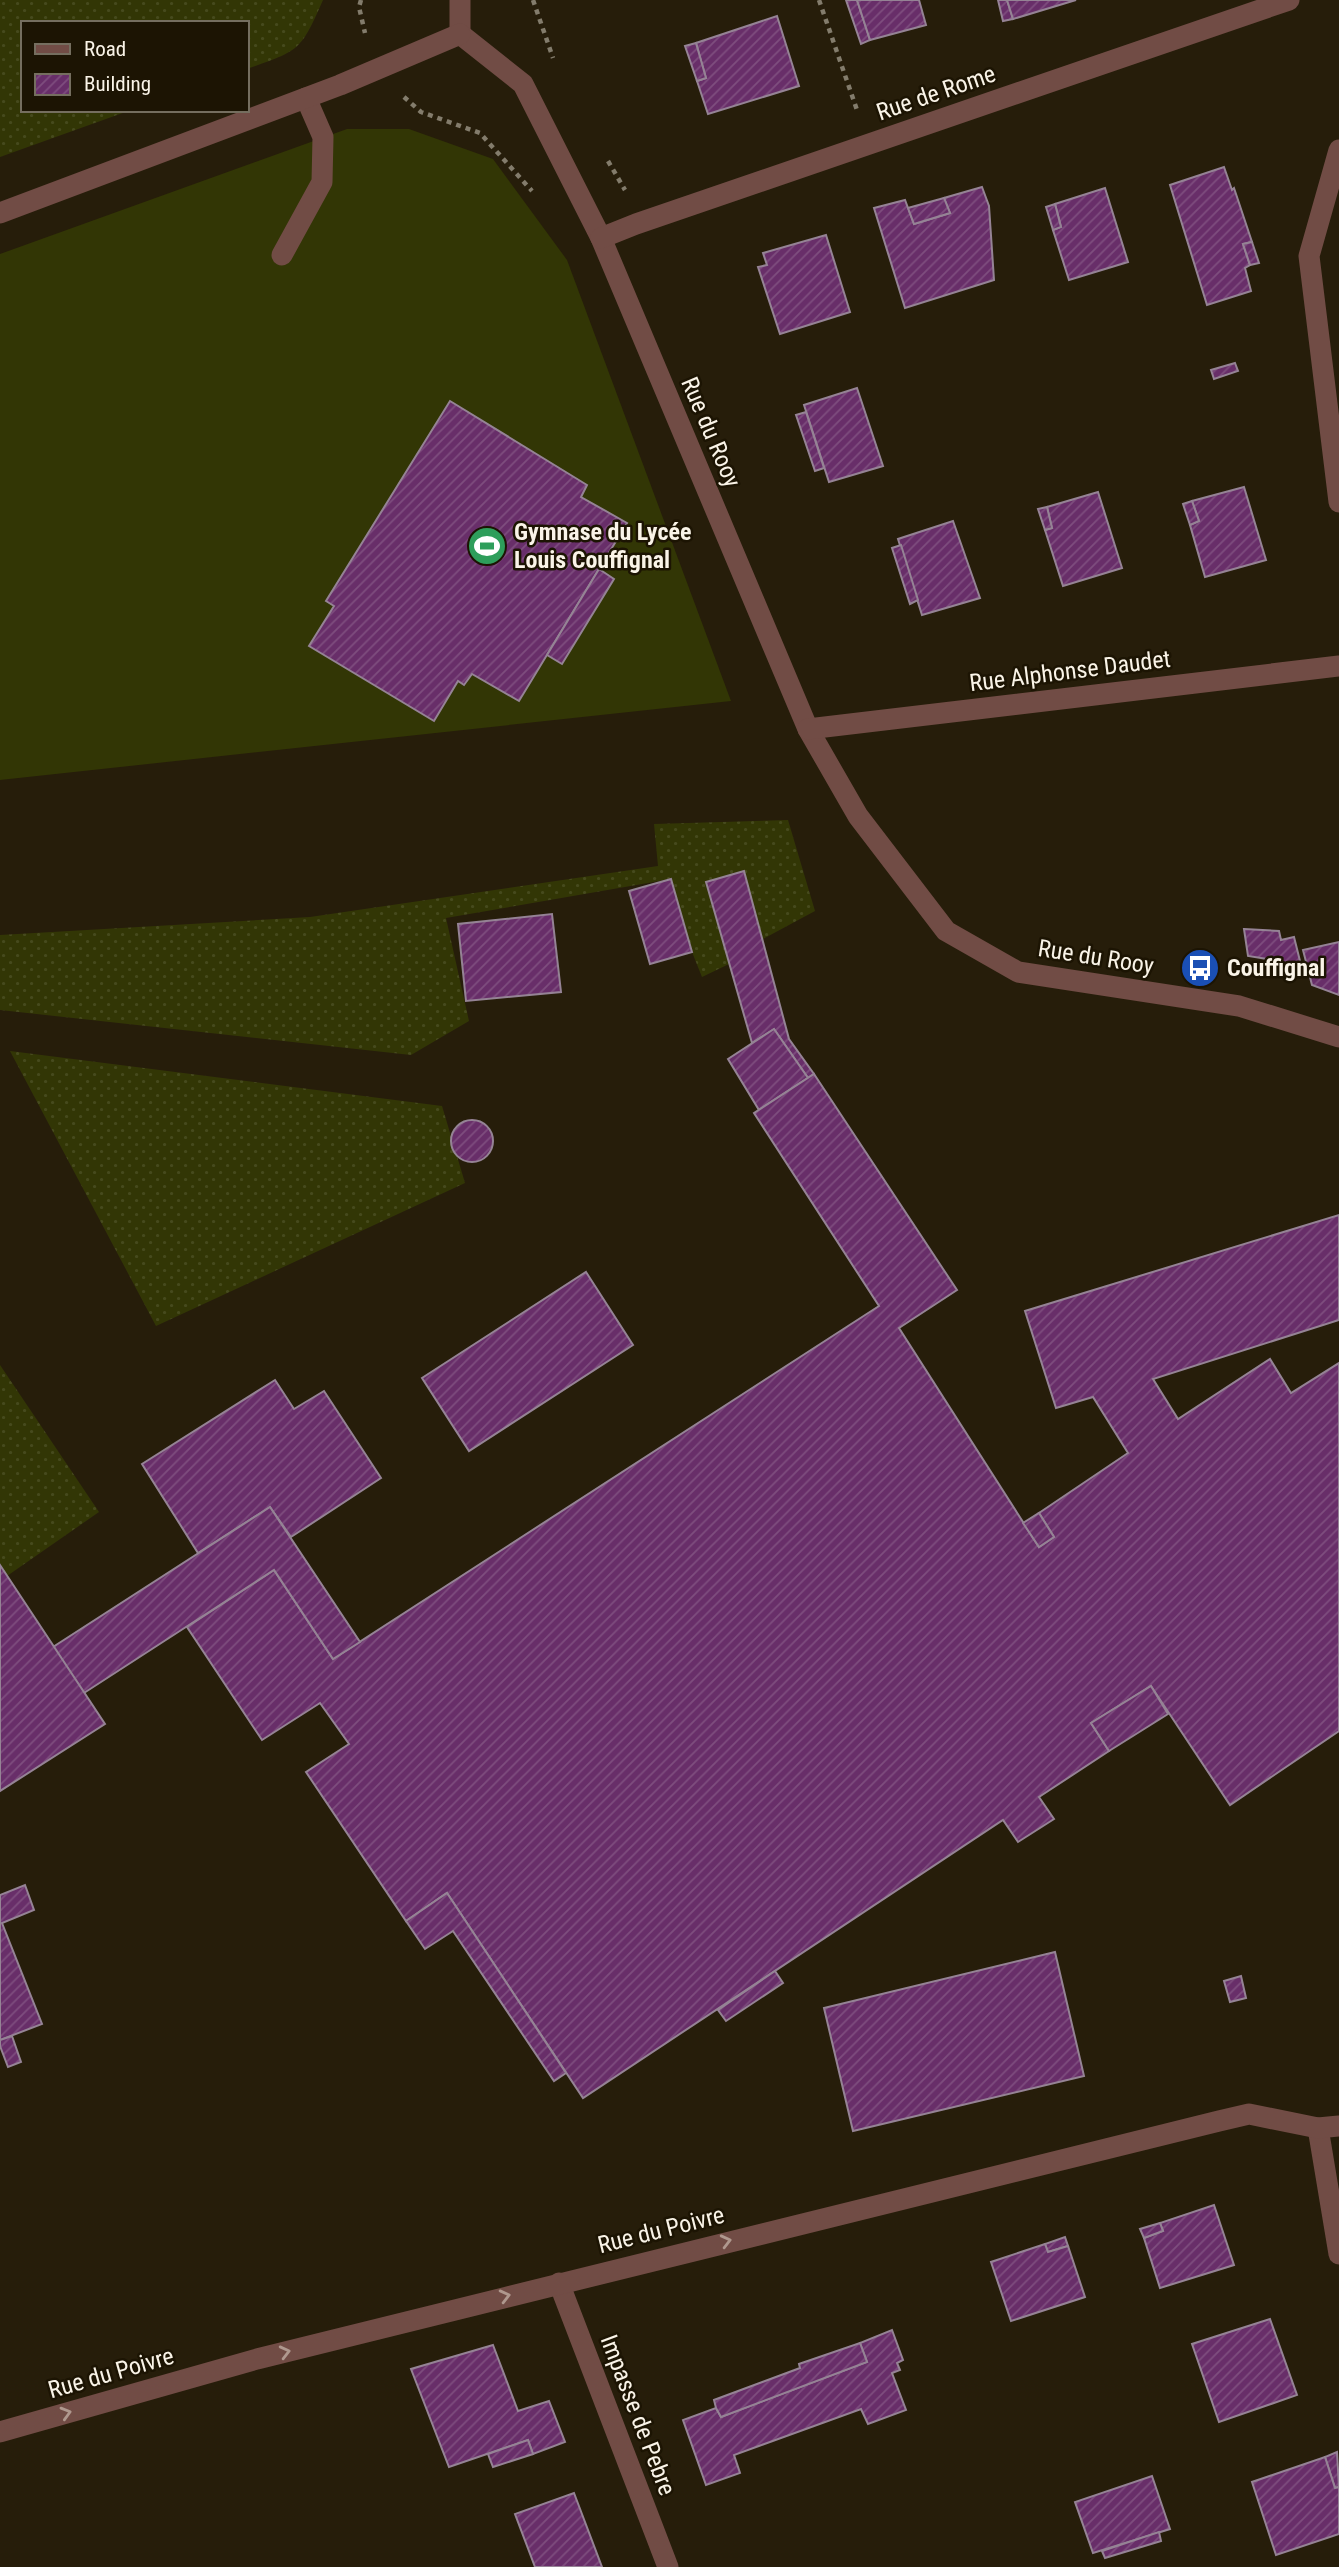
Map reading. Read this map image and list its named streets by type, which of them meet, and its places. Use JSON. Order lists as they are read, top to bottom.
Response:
{
  "streets": {
    "street": [
      "Rue de Rome",
      "Rue du Rooy",
      "Rue Alphonse Daudet",
      "Rue du Poivre",
      "Impasse de Pebre"
    ]
  },
  "crossings": [
    ["Rue de Rome", "Rue du Rooy"],
    ["Rue du Rooy", "Rue Alphonse Daudet"],
    ["Rue du Poivre", "Impasse de Pebre"]
  ],
  "one_way": ["Rue du Poivre"],
  "places": {
    "sports": ["Gymnase du Lycée Louis Couffignal"],
    "bus stop": ["Couffignal"]
  },
  "legend": ["Road", "Building"]
}
